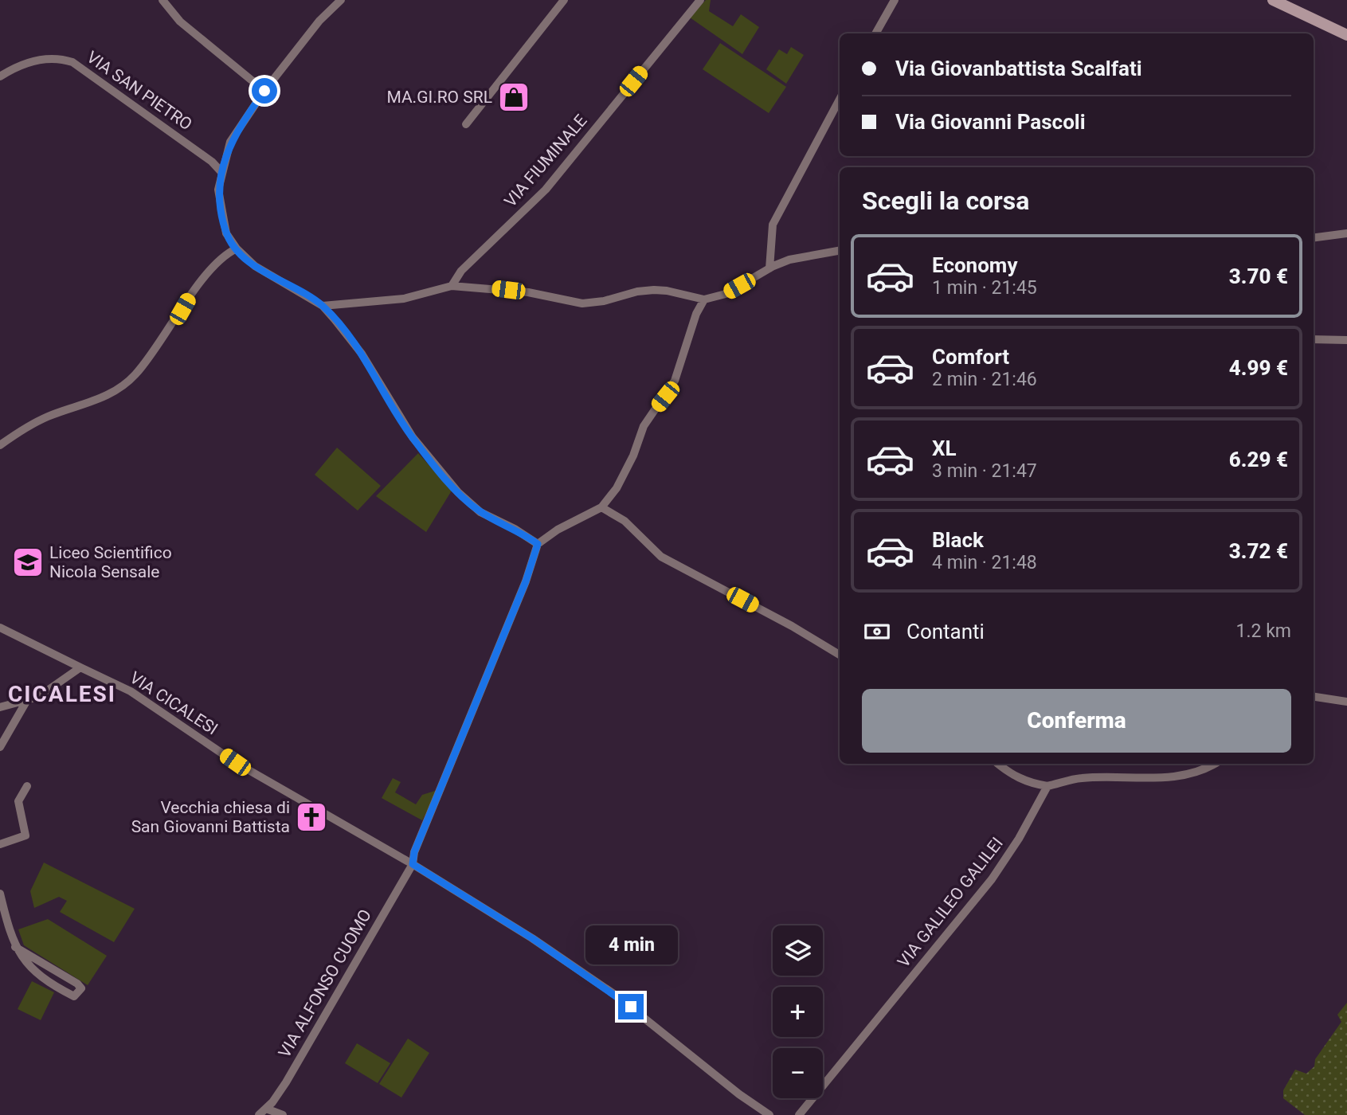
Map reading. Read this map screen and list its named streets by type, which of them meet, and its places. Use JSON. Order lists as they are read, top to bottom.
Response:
{
  "streets": {
    "street": [
      "VIA SAN PIETRO",
      "VIA FIUMINALE",
      "VIA CICALESI",
      "VIA GALILEO GALILEI",
      "VIA ALFONSO CUOMO"
    ]
  },
  "crossings": [
    ["VIA CICALESI", "VIA ALFONSO CUOMO"]
  ],
  "districts": ["CICALESI"],
  "places": {
    "shop": ["MA.GI.RO SRL"],
    "school or university": ["Liceo Scientifico Nicola Sensale"],
    "church": ["Vecchia chiesa di San Giovanni Battista"]
  },
  "page": {
    "banner": ["Via Giovanbattista Scalfati", "Via Giovanni Pascoli"],
    "heading": "Scegli la corsa",
    "list": [
      {
        "name": "Economy",
        "note": "1 min · 21:45",
        "value": "3.70 €"
      },
      {
        "name": "Comfort",
        "note": "2 min · 21:46",
        "value": "4.99 €"
      },
      {
        "name": "XL",
        "note": "3 min · 21:47",
        "value": "6.29 €"
      },
      {
        "name": "Black",
        "note": "4 min · 21:48",
        "value": "3.72 €"
      }
    ],
    "pay": ["Contanti", "1.2 km"],
    "buttons": "Conferma",
    "map_buttons": ["+", "−"],
    "bubble": "4 min"
  }
}
